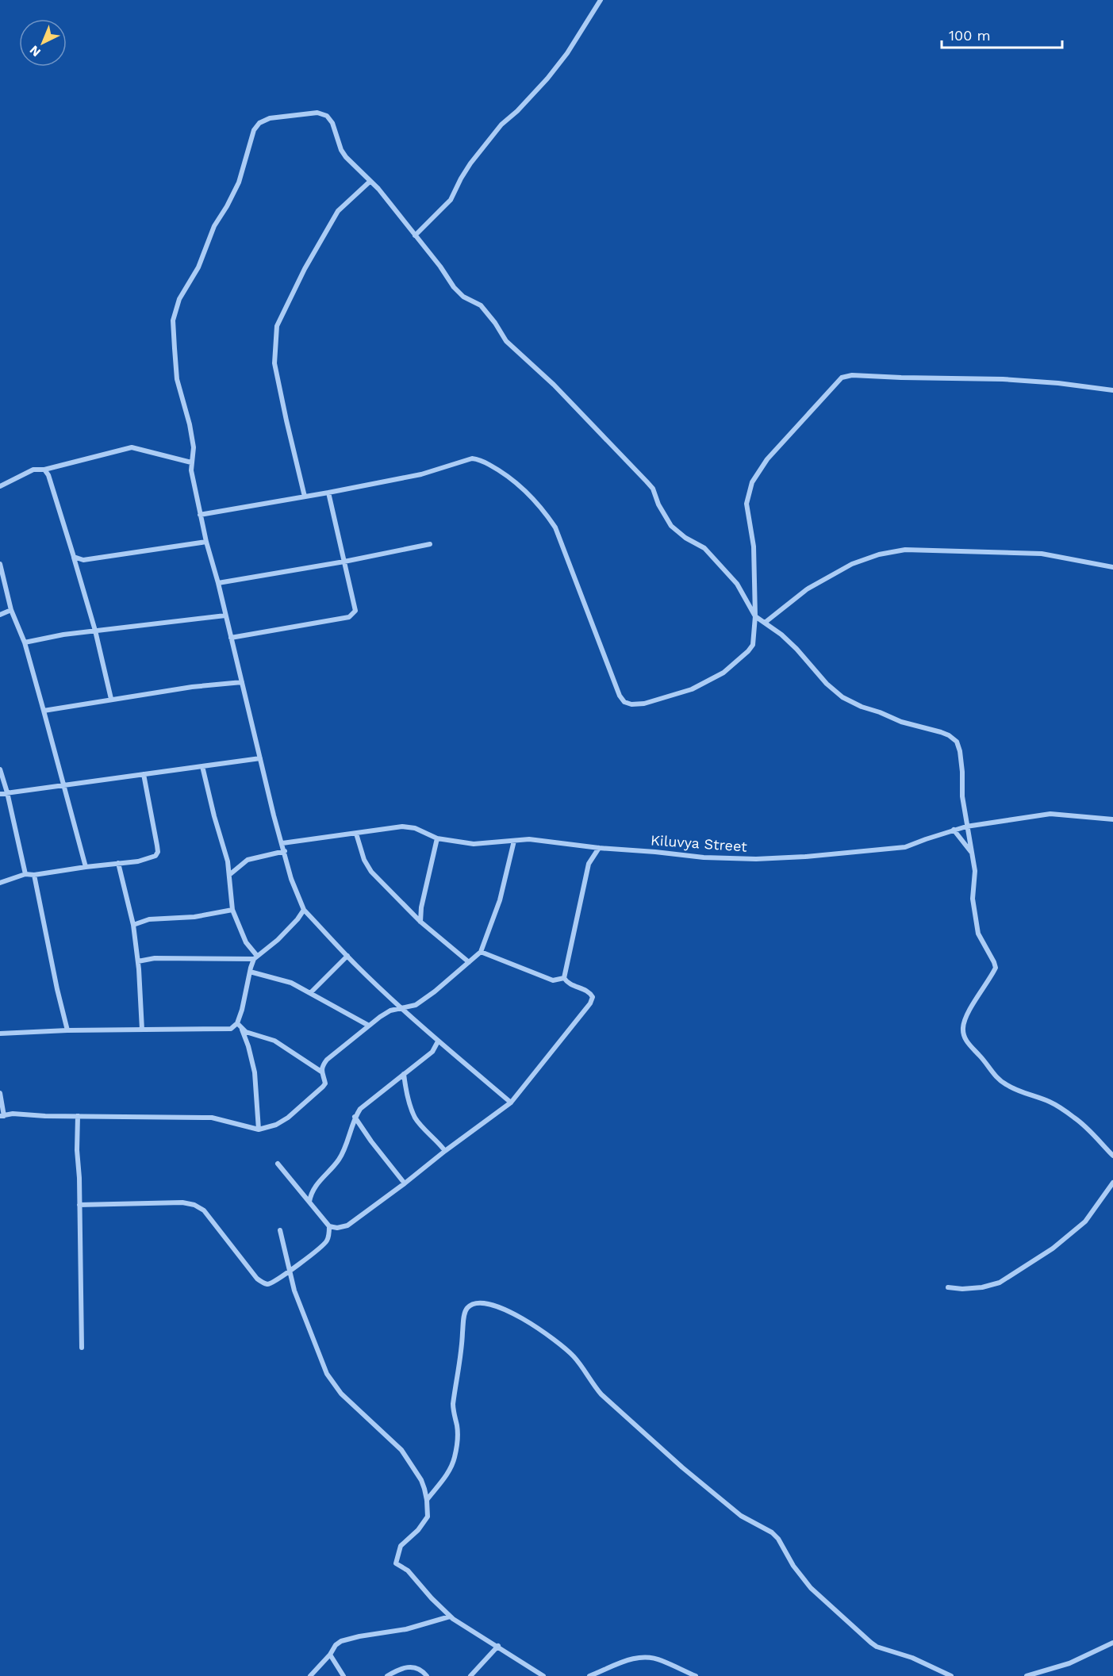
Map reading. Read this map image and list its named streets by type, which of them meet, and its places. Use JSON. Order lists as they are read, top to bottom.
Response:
{
  "streets": {
    "street": ["Kiluvya Street"]
  },
  "scale_bar": "100 m",
  "north": "bottom left"
}
